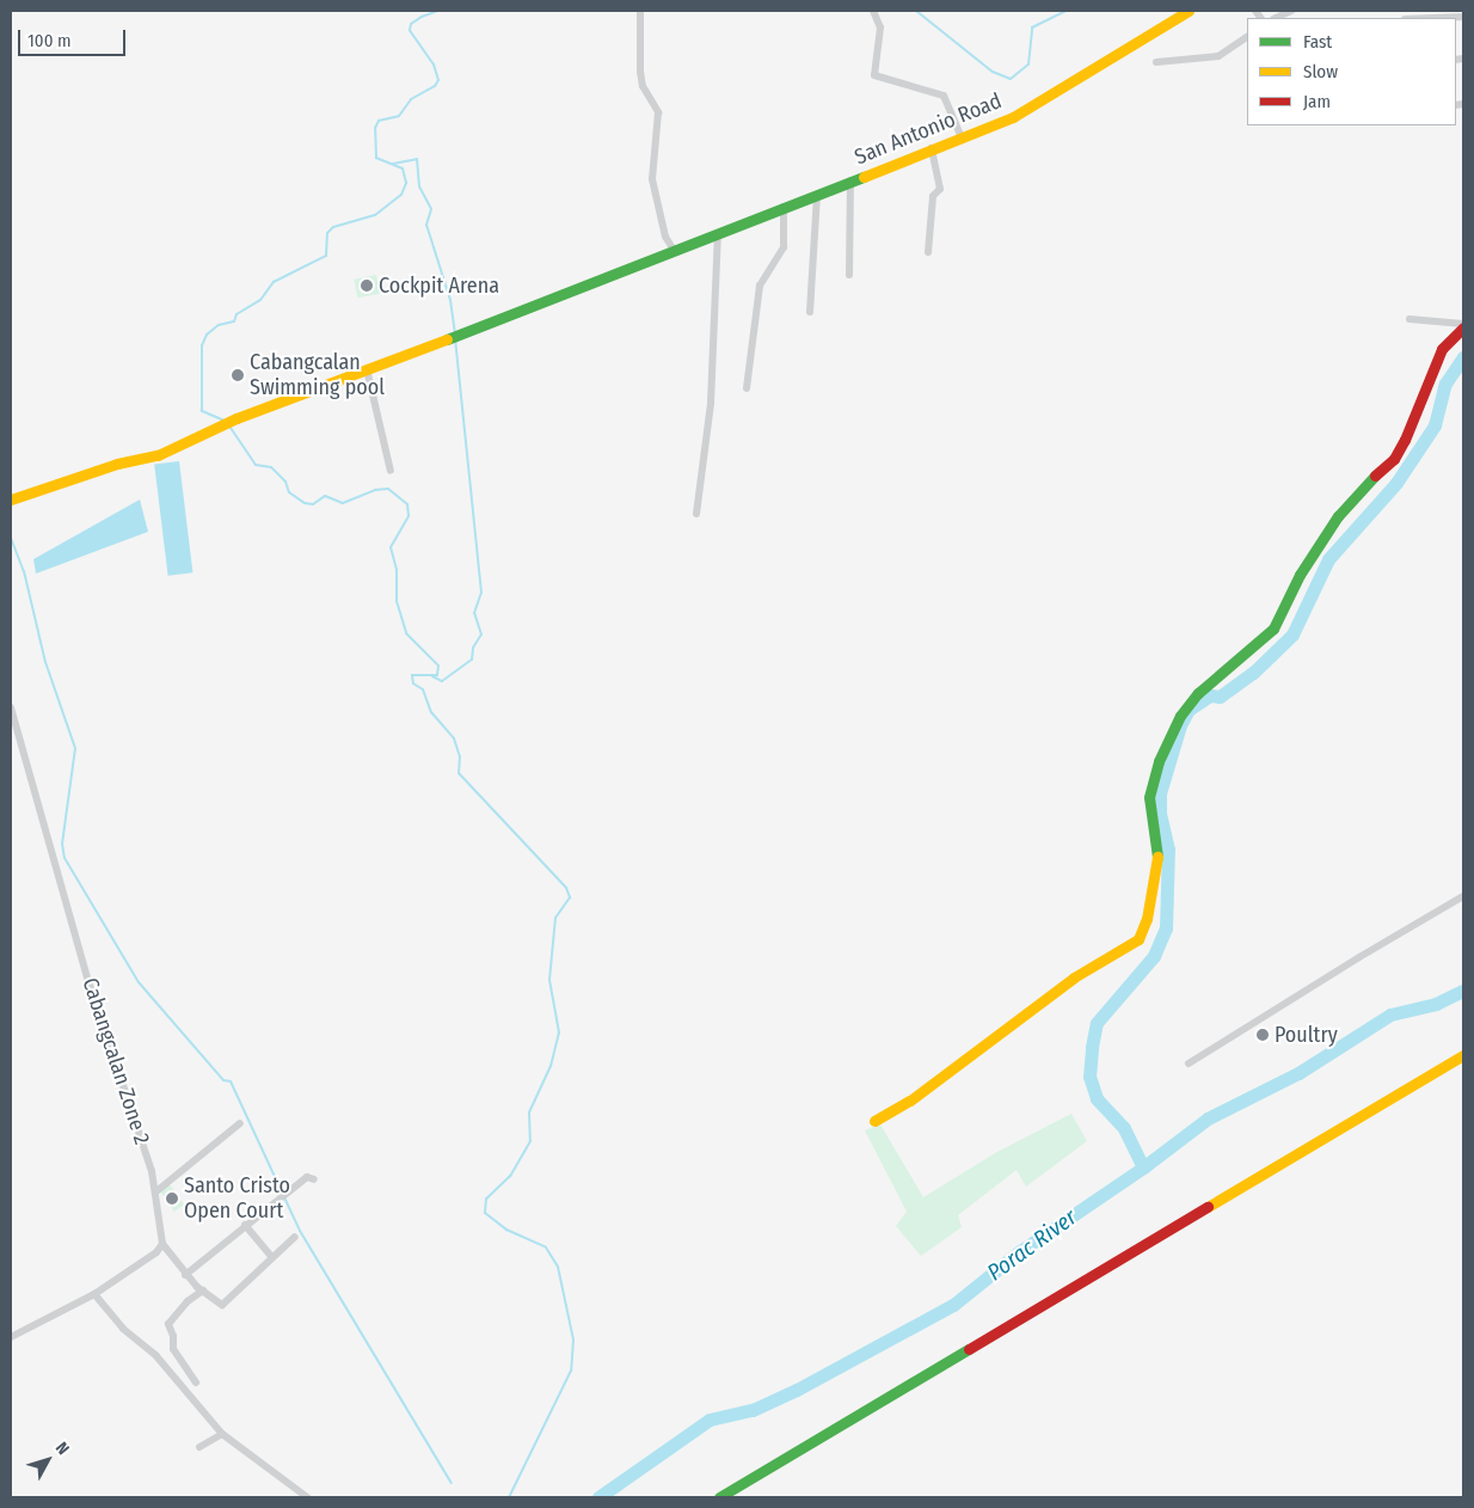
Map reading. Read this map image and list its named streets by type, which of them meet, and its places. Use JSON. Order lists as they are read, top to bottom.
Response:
{
  "streets": {
    "street": ["San Antonio Road", "Cabangcalan Zone 2"]
  },
  "water": ["Porac River"],
  "places": [
    "Cockpit Arena",
    "Cabangcalan Swimming pool",
    "Poultry",
    "Santo Cristo Open Court"
  ],
  "legend": ["Fast", "Slow", "Jam"],
  "scale_bar": "100 m",
  "north": "top right"
}
